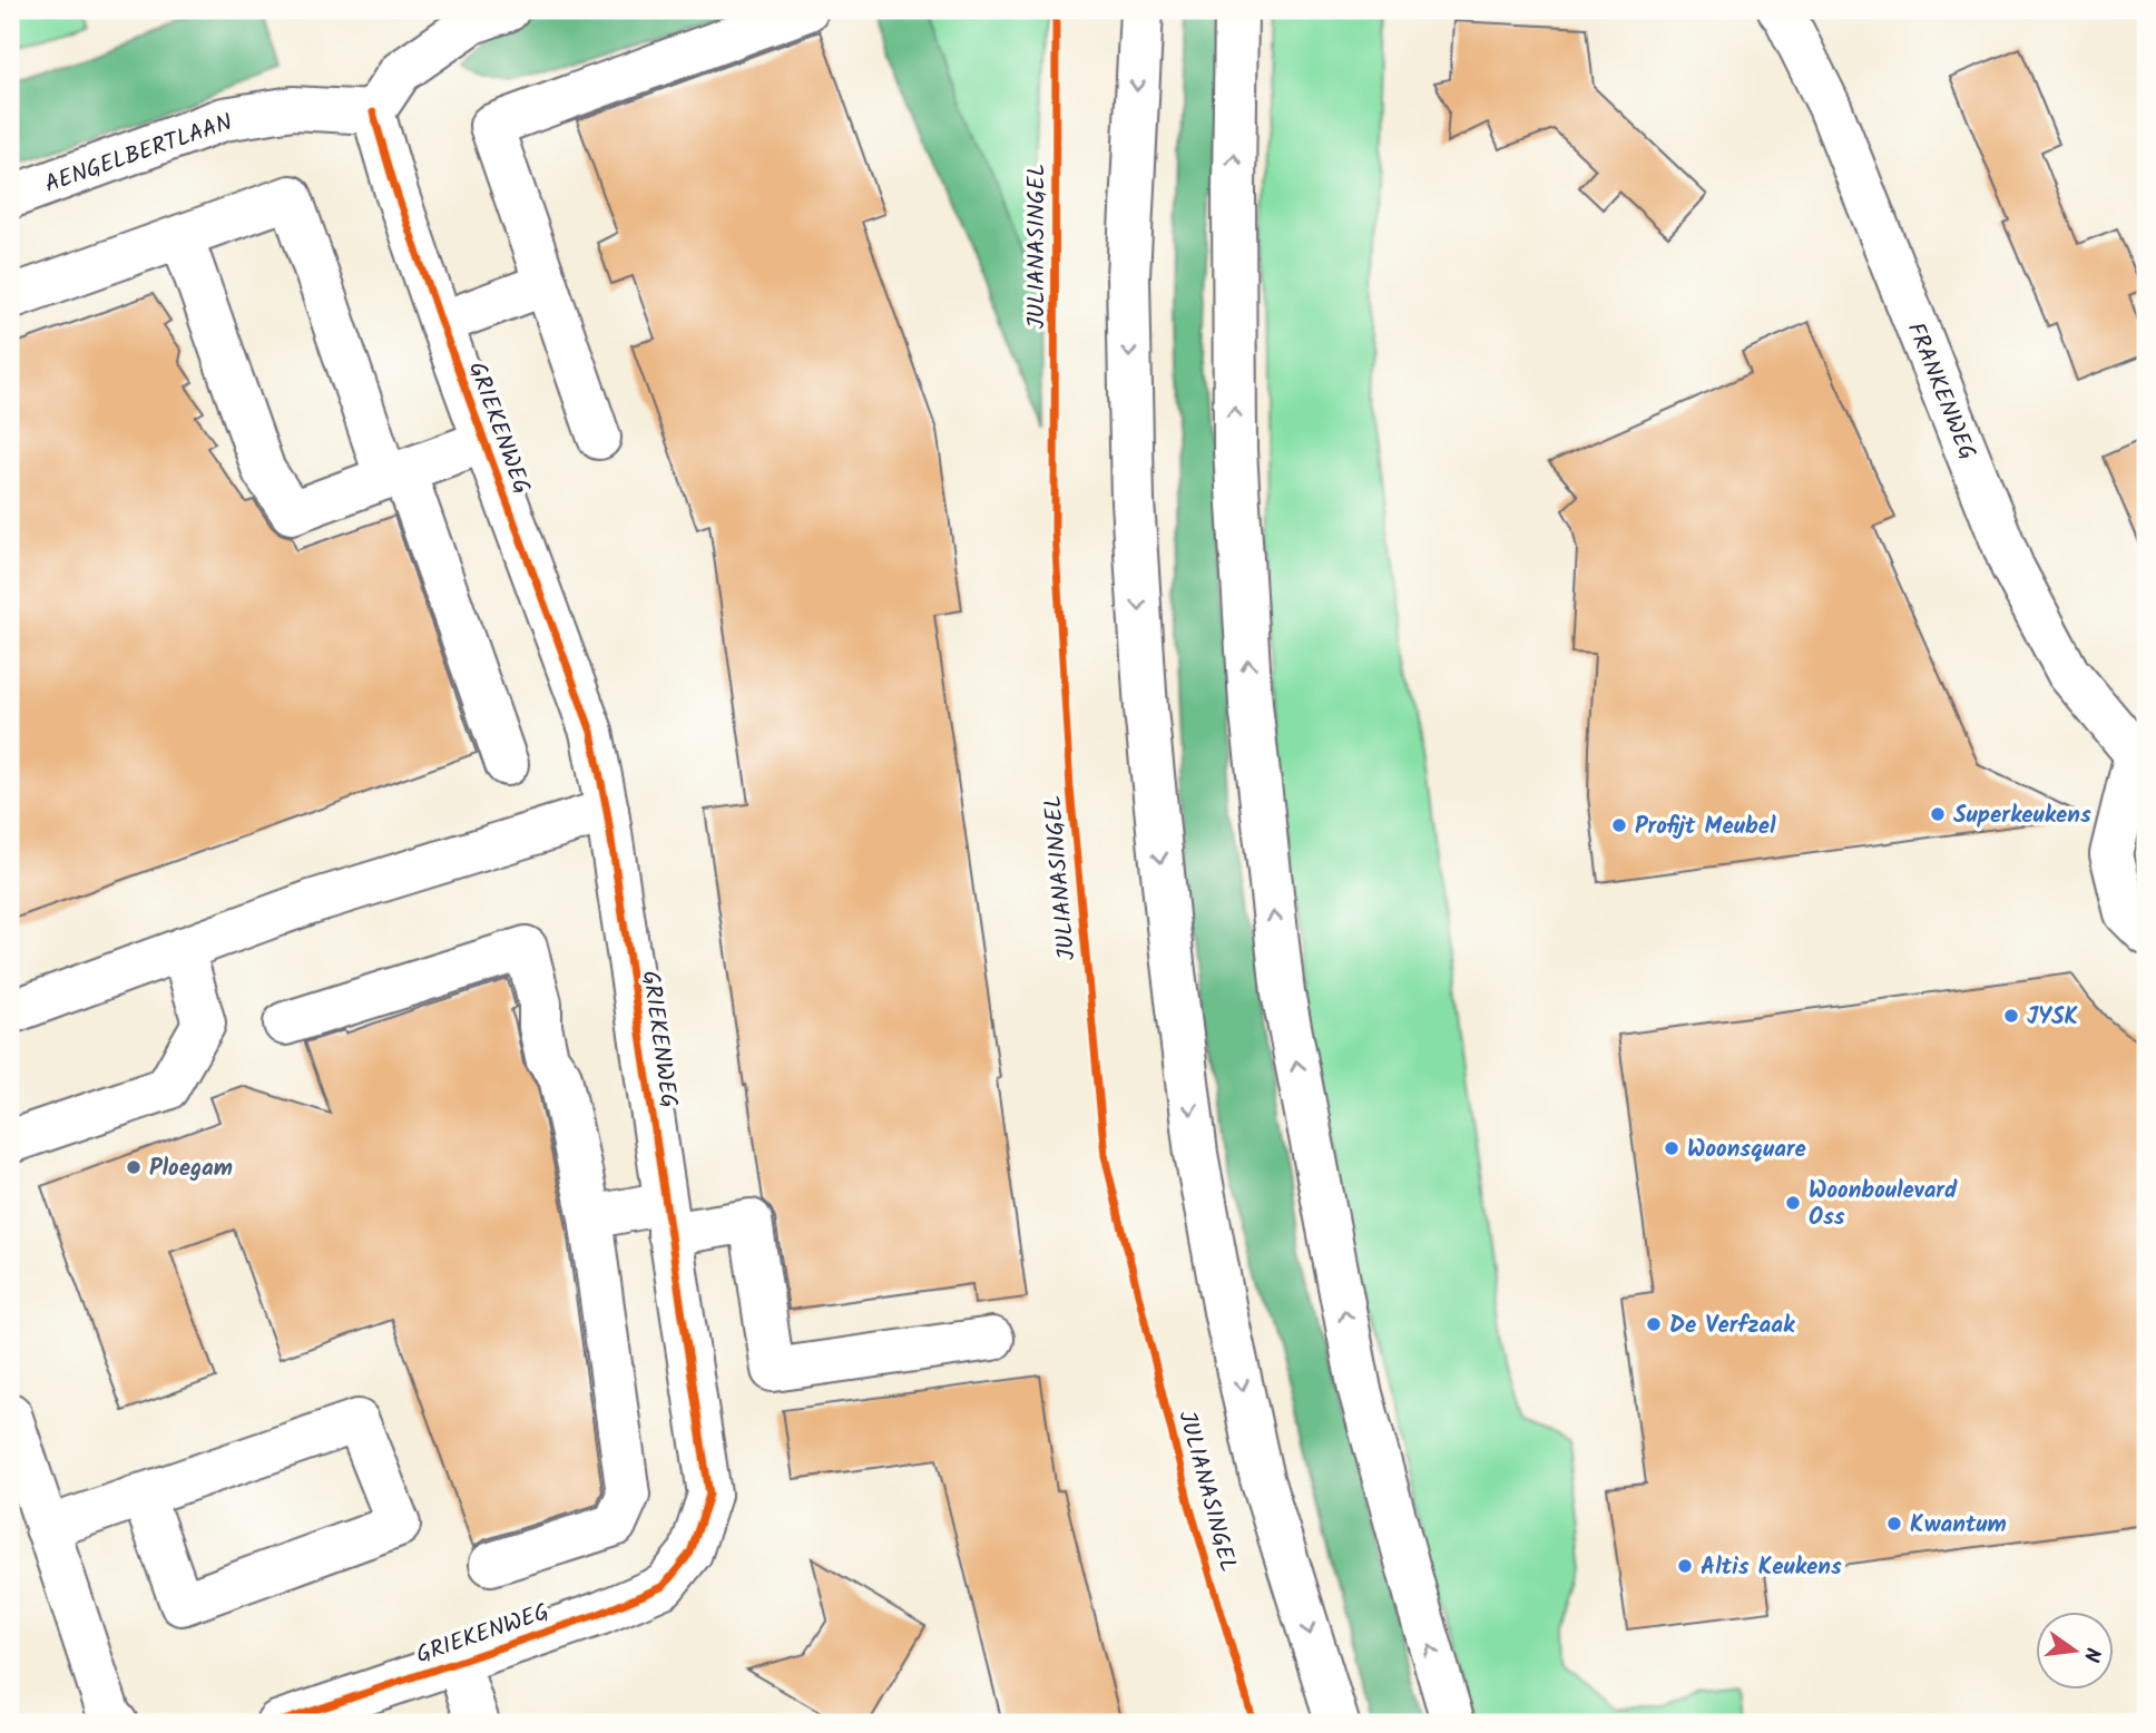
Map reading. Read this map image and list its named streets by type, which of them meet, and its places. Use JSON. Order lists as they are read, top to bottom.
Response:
{
  "streets": {
    "street": ["AENGELBERTLAAN", "FRANKENWEG", "GRIEKENWEG"],
    "cycle path": ["JULIANASINGEL"]
  },
  "crossings": [
    ["AENGELBERTLAAN", "GRIEKENWEG"]
  ],
  "places": [
    "Superkeukens",
    "Profijt Meubel",
    "JYSK",
    "Woonsquare",
    "Ploegam",
    "Woonboulevard Oss",
    "De Verfzaak",
    "Kwantum",
    "Altis Keukens"
  ],
  "north": "right"
}
